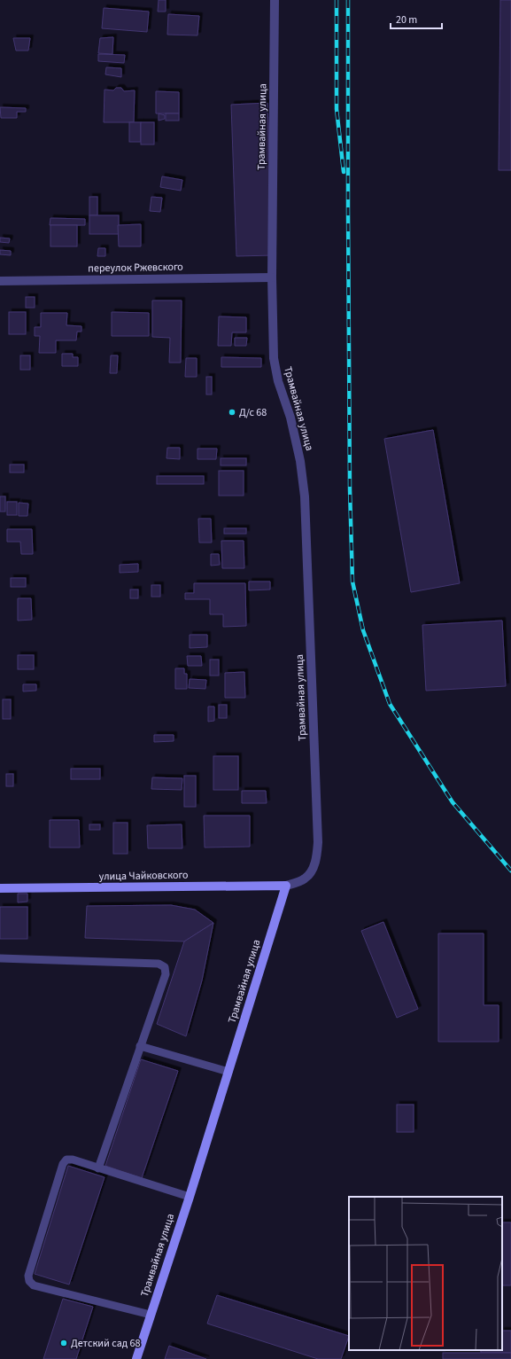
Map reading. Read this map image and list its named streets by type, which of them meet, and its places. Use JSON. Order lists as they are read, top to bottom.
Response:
{
  "streets": {
    "street": ["Трамвайная улица", "переулок Ржевского", "улица Чайковского"]
  },
  "crossings": [
    ["Трамвайная улица", "переулок Ржевского"],
    ["Трамвайная улица", "улица Чайковского"]
  ],
  "places": ["Д/с 68", "Детский сад 68"],
  "scale_bar": "20 m"
}
